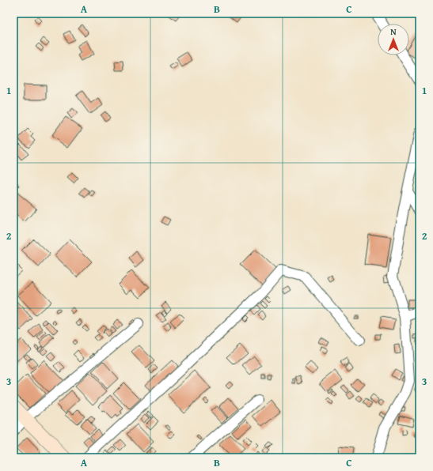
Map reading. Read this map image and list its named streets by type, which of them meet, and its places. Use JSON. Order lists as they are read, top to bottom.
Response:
{
  "north": "top",
  "grid": {
    "columns": ["A", "B", "C"],
    "rows": ["1", "2", "3"]
  }
}
